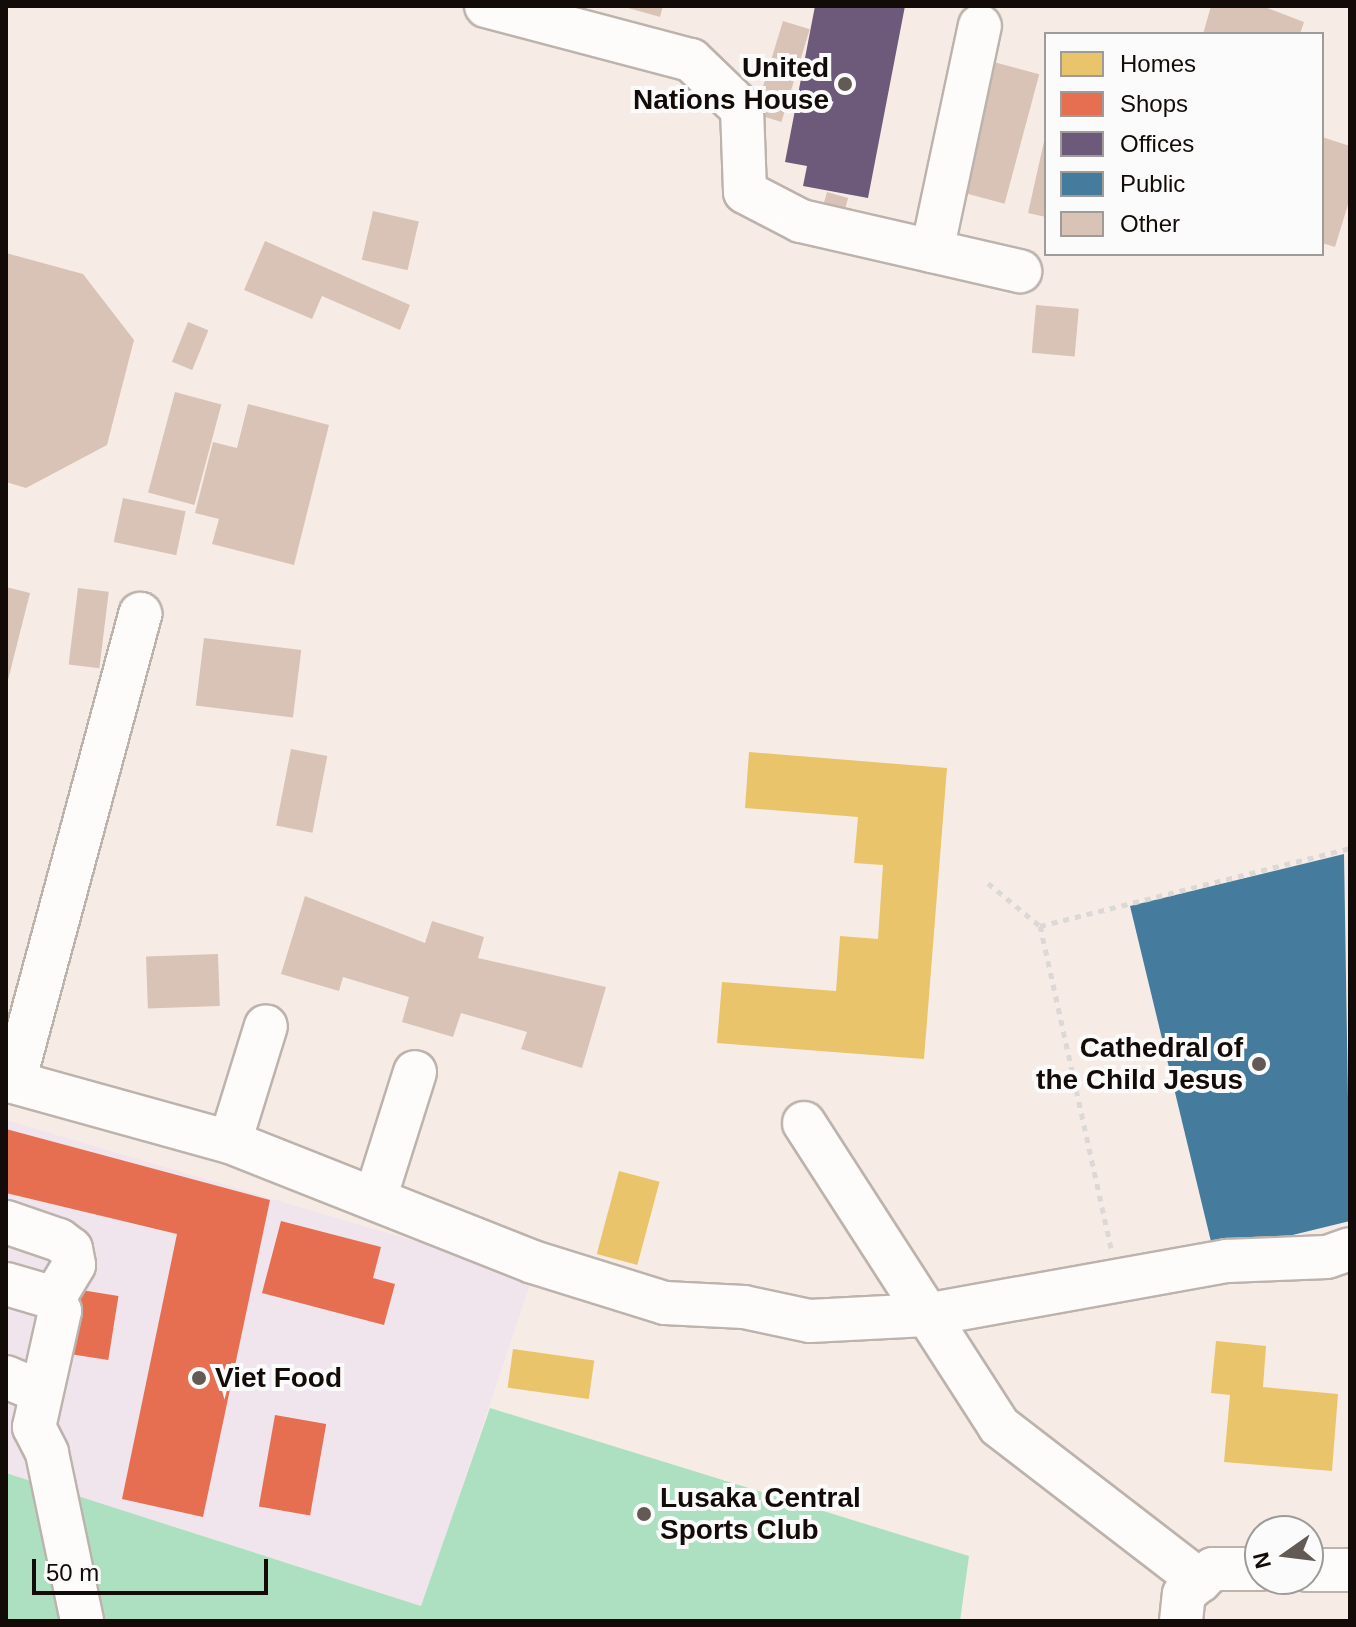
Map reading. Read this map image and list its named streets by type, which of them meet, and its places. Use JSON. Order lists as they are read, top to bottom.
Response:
{
  "places": [
    "United Nations House",
    "Cathedral of the Child Jesus",
    "Viet Food",
    "Lusaka Central Sports Club"
  ],
  "legend": [
    "Homes",
    "Shops",
    "Offices",
    "Public",
    "Other"
  ],
  "scale_bar": "50 m",
  "north": "left"
}
